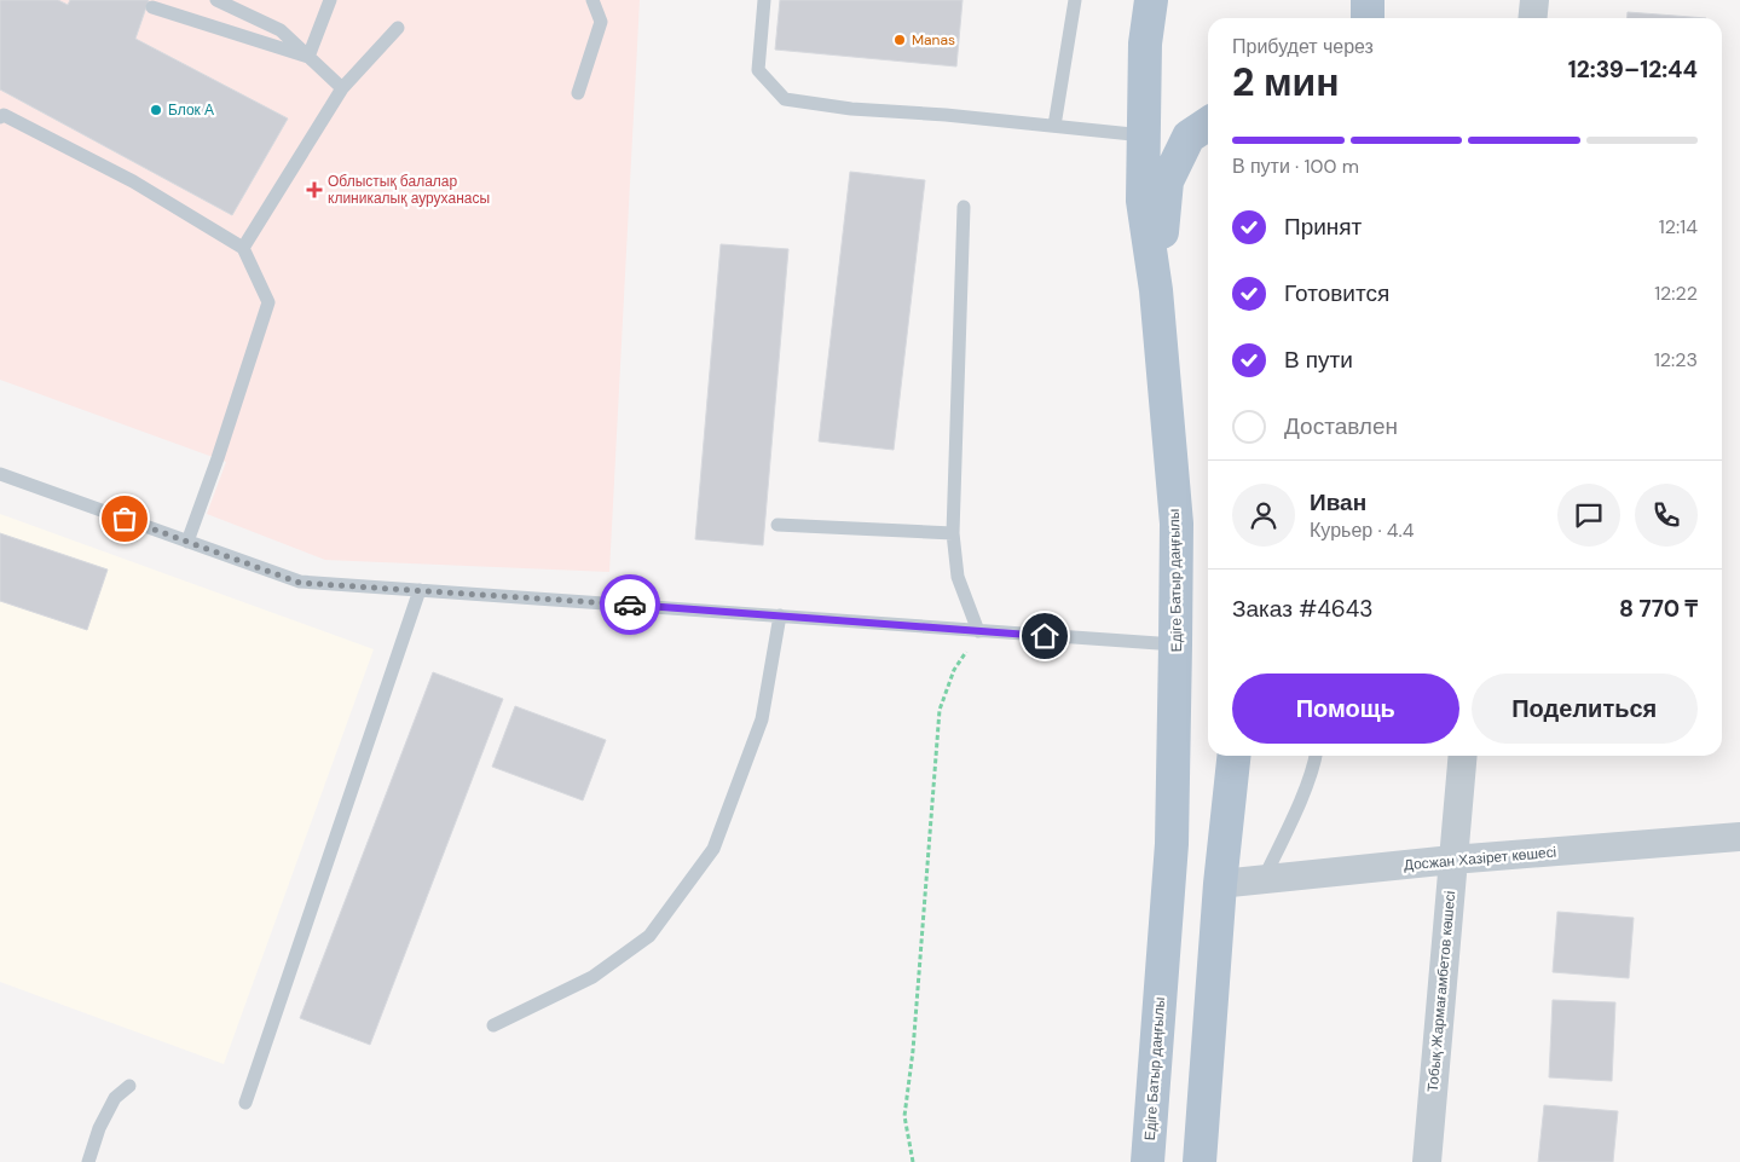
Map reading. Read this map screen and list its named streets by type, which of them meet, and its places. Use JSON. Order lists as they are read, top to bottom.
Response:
{
  "streets": {
    "main road": ["Едіге Батыр даңғылы"],
    "street": ["Досжан Хазірет көшесі", "Тобық Жармағамбетов көшесі"]
  },
  "crossings": [
    ["Досжан Хазірет көшесі", "Тобық Жармағамбетов көшесі"]
  ],
  "places": {
    "other": ["Manas", "Блок А"],
    "health": ["Облыстық балалар клиникалық ауруханасы"]
  },
  "page": {
    "heading": ["2 мин", "Прибудет через", "12:39–12:44"],
    "panel": [
      "Иван",
      "Курьер · 4.4",
      "Заказ #4643",
      "8 770 ₸"
    ],
    "bar": "В пути · 100 m",
    "list": [
      ["Принят", "12:14"],
      ["Готовится", "12:22"],
      ["В пути", "12:23"],
      "Доставлен"
    ],
    "buttons": ["Помощь", "Поделиться"]
  }
}
